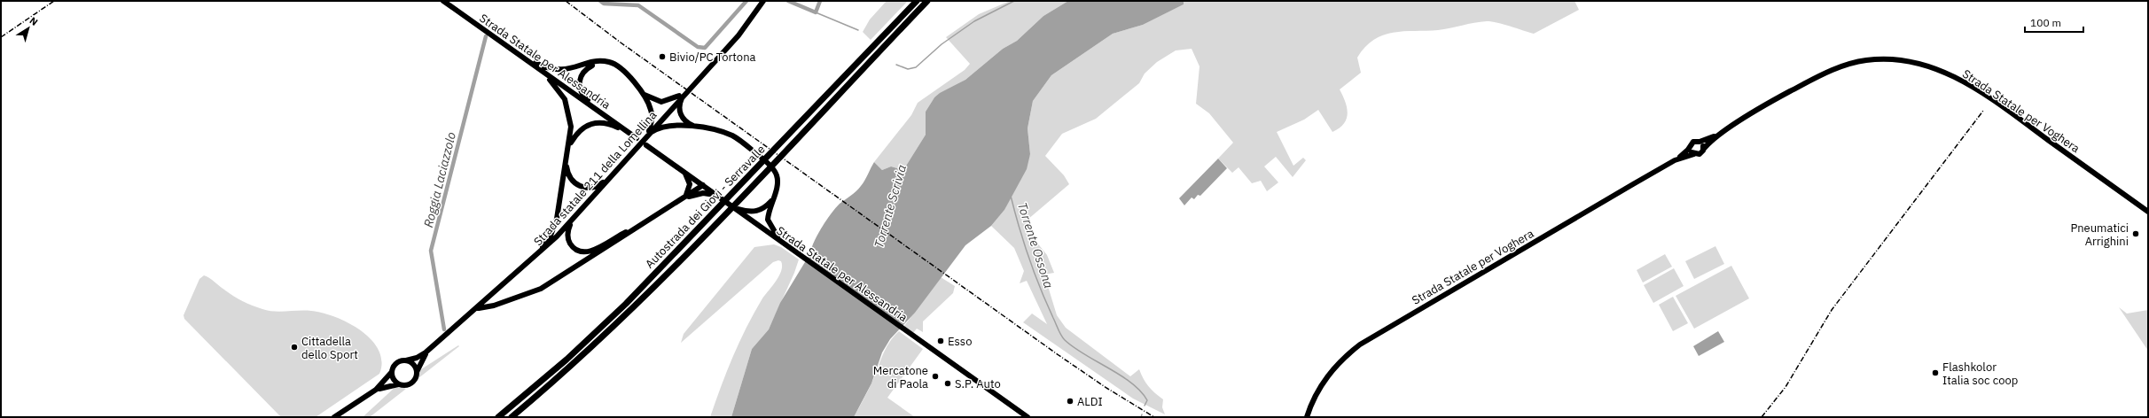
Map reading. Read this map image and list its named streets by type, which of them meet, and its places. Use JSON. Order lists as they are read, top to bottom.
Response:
{
  "streets": {
    "highway": ["Autostrada dei Giovi - Serravalle"],
    "main road": ["Strada Statale per Alessandria", "Strada Statale per Voghera", "Strada statale 211 della Lomellina"]
  },
  "water": ["Roggia Laciazzolo", "Torrente Scrivia", "Torrente Ossona"],
  "places": [
    "Bivio/PC Tortona",
    "Pneumatici Arrighini",
    "Esso",
    "Cittadella dello Sport",
    "Flashkolor Italia soc coop",
    "Mercatone di Paola",
    "S.P. Auto",
    "ALDI"
  ],
  "scale_bar": "100 m",
  "north": "top right"
}
